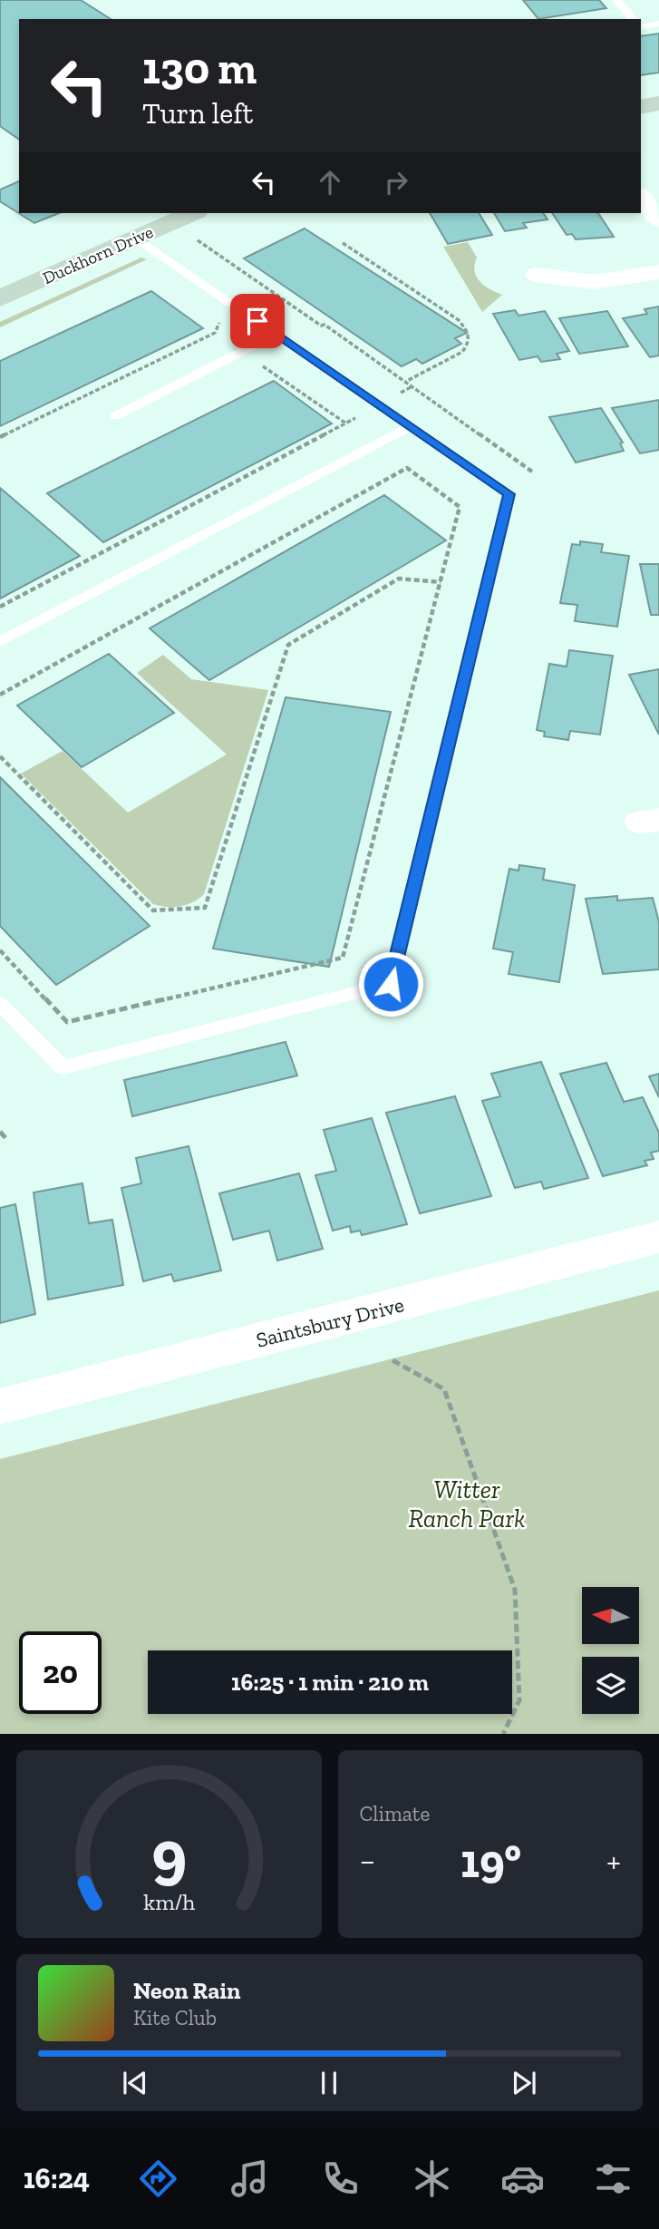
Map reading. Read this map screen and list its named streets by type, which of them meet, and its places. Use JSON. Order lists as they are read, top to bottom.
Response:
{
  "streets": {
    "street": ["Duckhorn Drive", "Saintsbury Drive"]
  },
  "parks": ["Witter Ranch Park"],
  "north": "left",
  "page": {
    "turn": ["130 m", "Turn left"],
    "limit": "20",
    "trip": "16:25 · 1 min · 210 m",
    "tile": "Climate",
    "heat": ["−", "19°", "+"],
    "song": ["Neon Rain", "Kite Club"],
    "tabs": "16:24",
    "gauge": ["9", "km/h"]
  }
}
